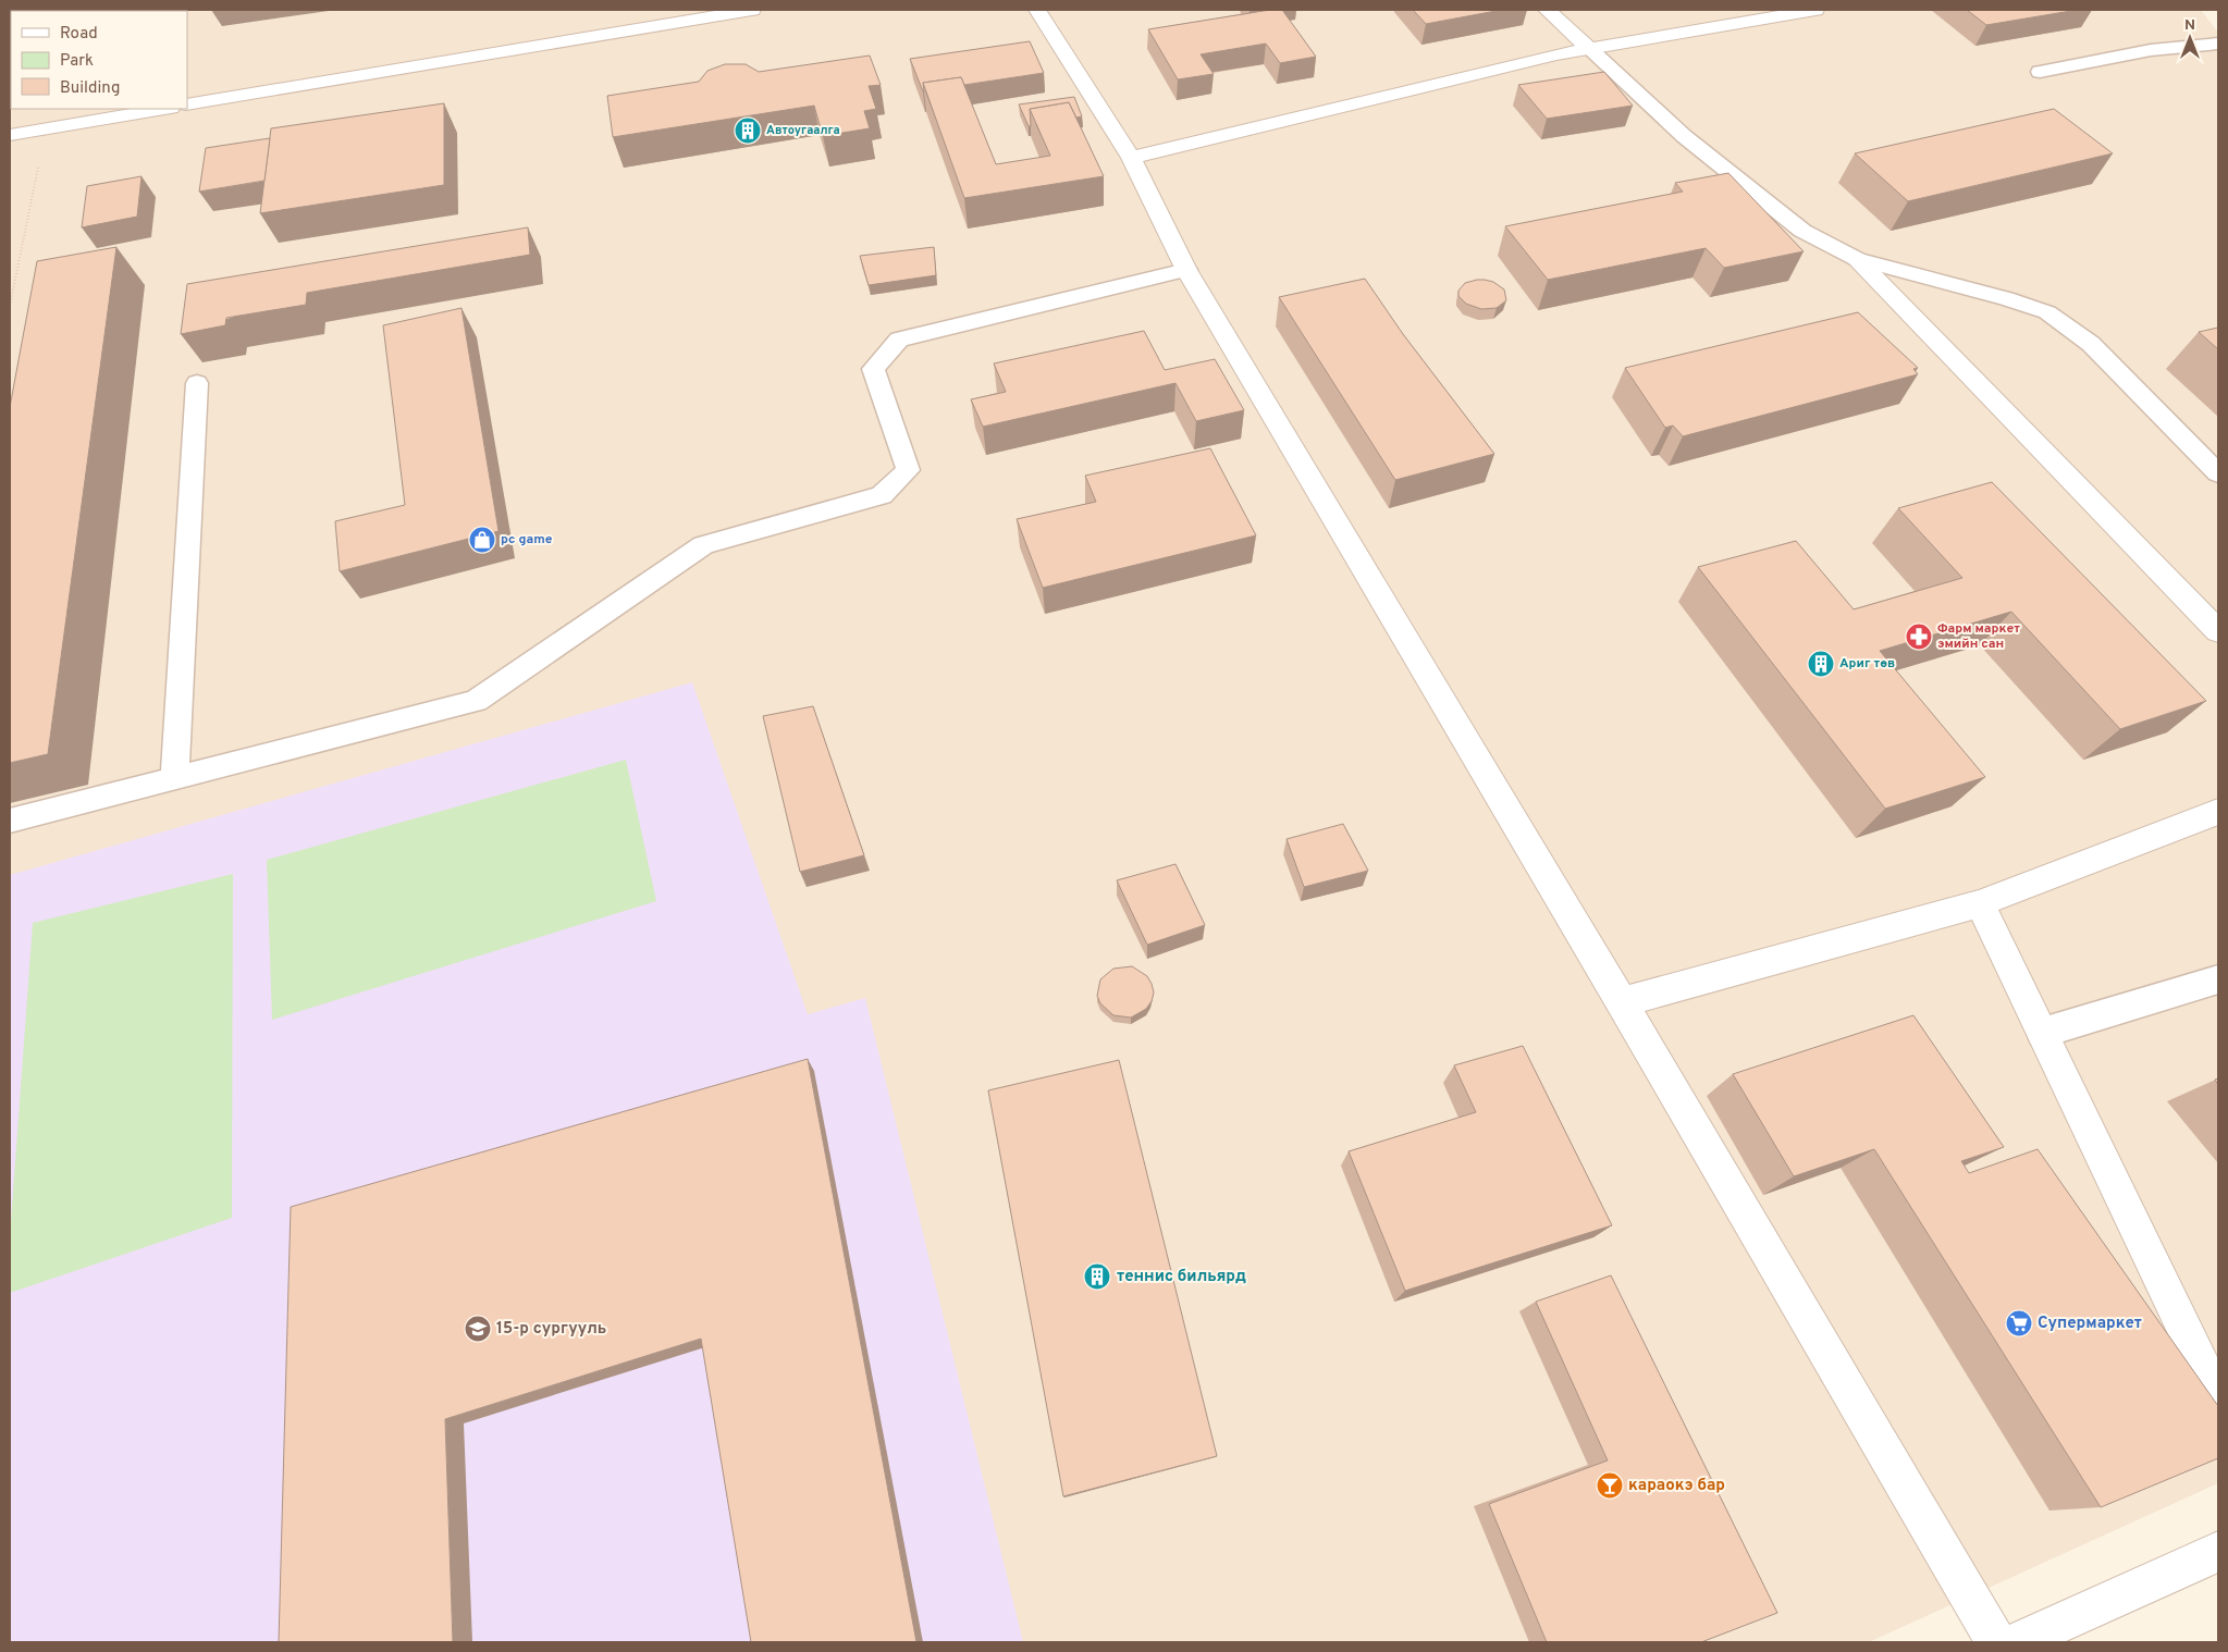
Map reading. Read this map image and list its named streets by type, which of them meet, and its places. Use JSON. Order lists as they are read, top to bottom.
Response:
{
  "places": {
    "building": ["Автоугаалга", "Ариг төв", "теннис бильярд"],
    "shop": ["pc game"],
    "pharmacy": ["Фарм маркет эмийн сан"],
    "supermarket": ["Супермаркет"],
    "school or university": ["15-р сургууль"],
    "bar": ["караокэ бар"]
  },
  "legend": ["Road", "Park", "Building"],
  "north": "top"
}
